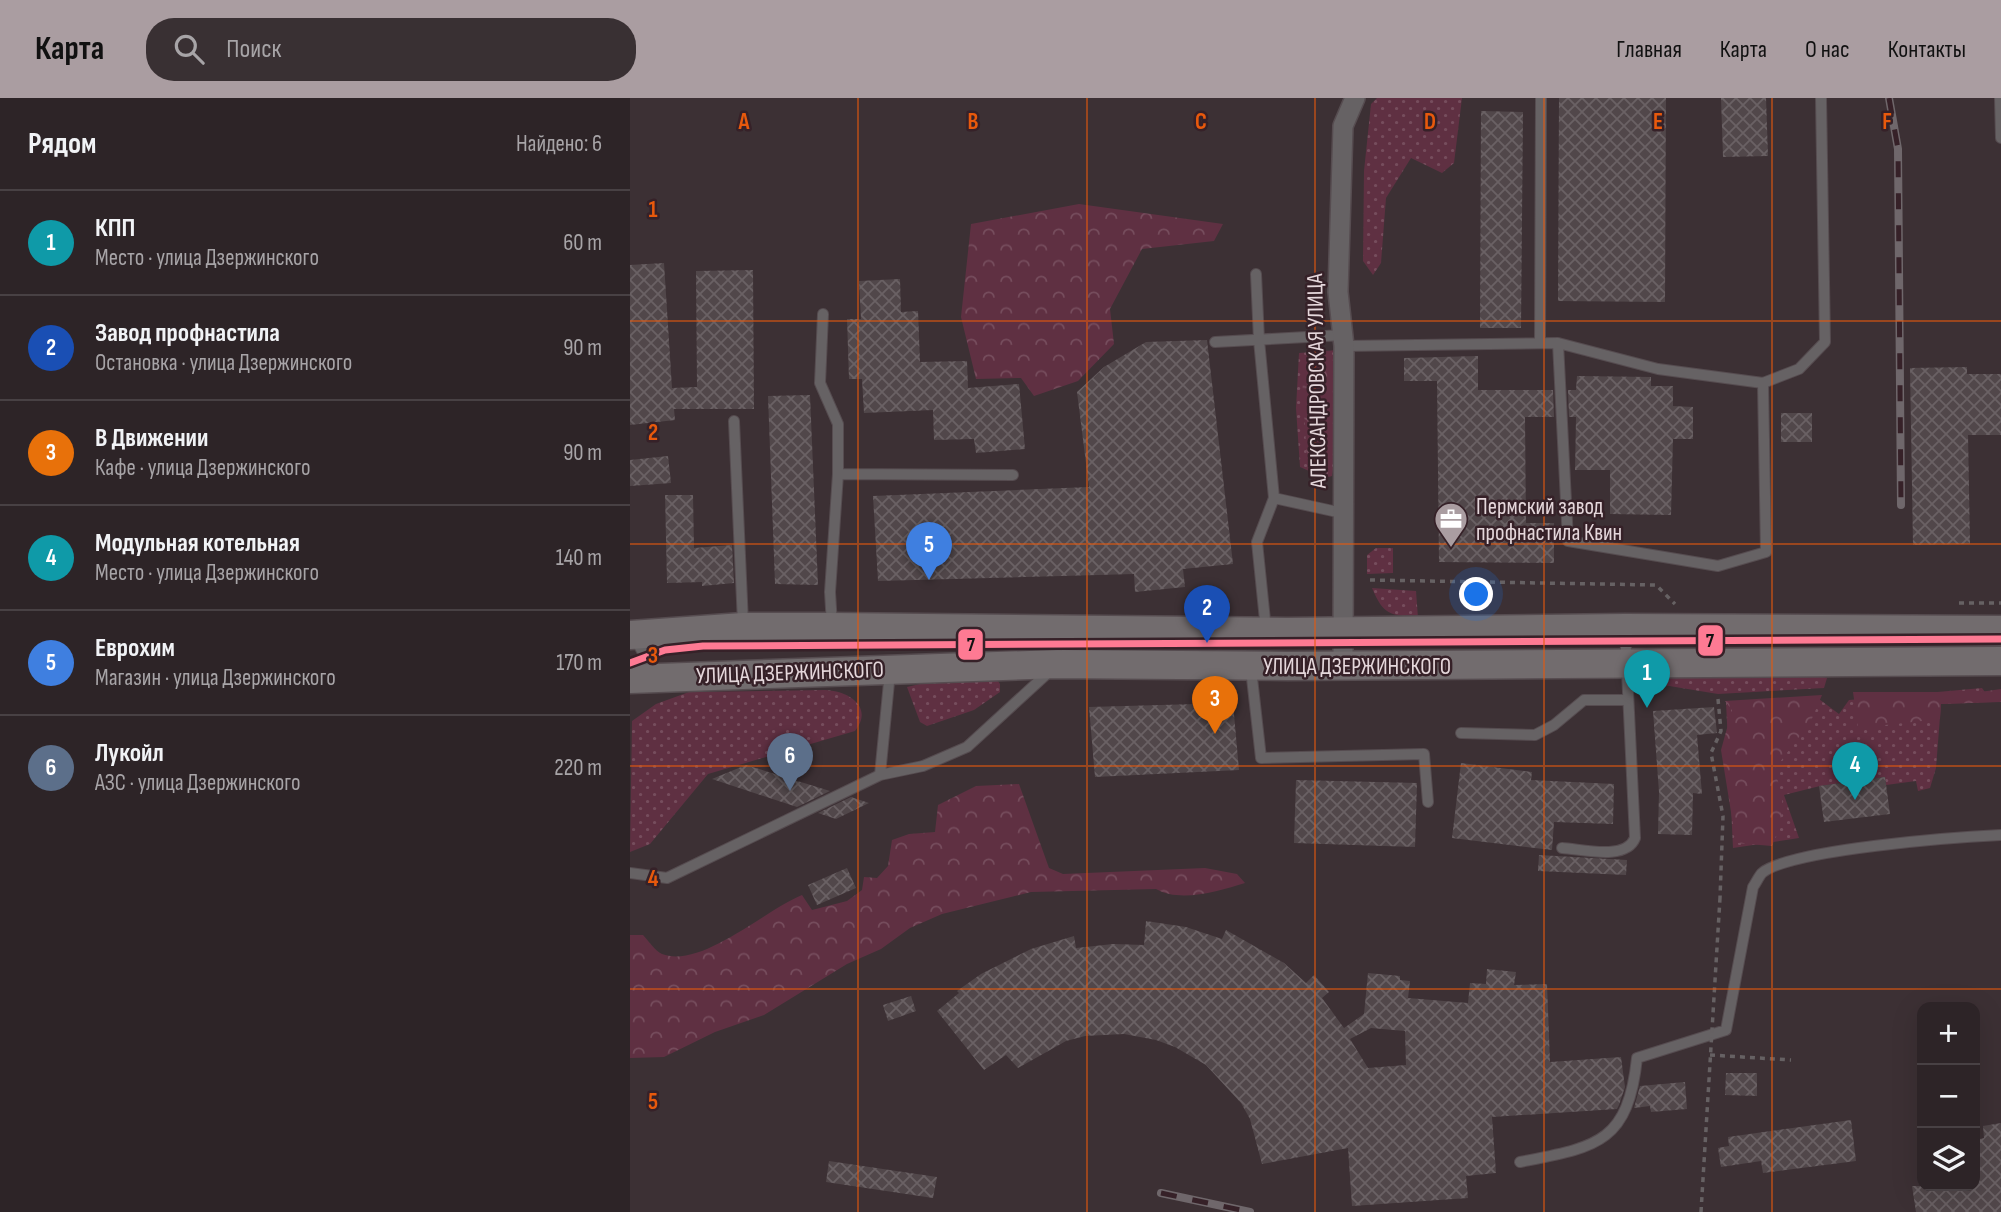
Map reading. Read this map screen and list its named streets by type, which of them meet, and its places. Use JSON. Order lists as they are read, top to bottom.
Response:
{
  "streets": {
    "main road": ["УЛИЦА ДЗЕРЖИНСКОГО"],
    "street": ["АЛЕКСАНДРОВСКАЯ УЛИЦА"]
  },
  "crossings": [
    ["АЛЕКСАНДРОВСКАЯ УЛИЦА", "УЛИЦА ДЗЕРЖИНСКОГО"]
  ],
  "places": {
    "office": ["Пермский завод профнастила Квин"]
  },
  "lines": ["transit line 7"],
  "page": {
    "header": "Карта",
    "search": "Поиск",
    "nav": [
      "Главная",
      "Карта",
      "О нас",
      "Контакты"
    ],
    "heading": ["Рядом", "Найдено: 6"],
    "list": [
      {
        "mark": "1",
        "name": "КПП",
        "note": "Место · улица Дзержинского",
        "value": "60 m"
      },
      {
        "mark": "2",
        "name": "Завод профнастила",
        "note": "Остановка · улица Дзержинского",
        "value": "90 m"
      },
      {
        "mark": "3",
        "name": "В Движении",
        "note": "Кафе · улица Дзержинского",
        "value": "90 m"
      },
      {
        "mark": "4",
        "name": "Модульная котельная",
        "note": "Место · улица Дзержинского",
        "value": "140 m"
      },
      {
        "mark": "5",
        "name": "Еврохим",
        "note": "Магазин · улица Дзержинского",
        "value": "170 m"
      },
      {
        "mark": "6",
        "name": "Лукойл",
        "note": "АЗС · улица Дзержинского",
        "value": "220 m"
      }
    ],
    "pins": [
      "5",
      "2",
      "1",
      "3",
      "6",
      "4"
    ],
    "map_buttons": ["+", "−"]
  },
  "grid": {
    "columns": [
      "A",
      "B",
      "C",
      "D",
      "E",
      "F"
    ],
    "rows": [
      "1",
      "2",
      "3",
      "4",
      "5"
    ]
  }
}
